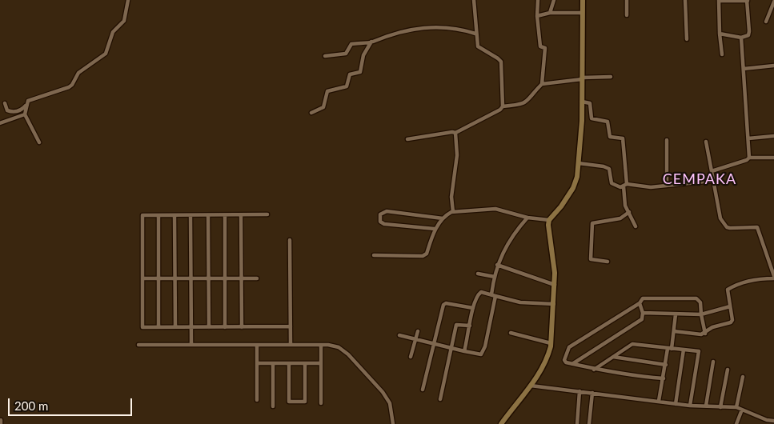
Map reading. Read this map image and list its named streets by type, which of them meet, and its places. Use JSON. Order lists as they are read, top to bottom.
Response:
{
  "districts": ["CEMPAKA"],
  "scale_bar": "200 m"
}
